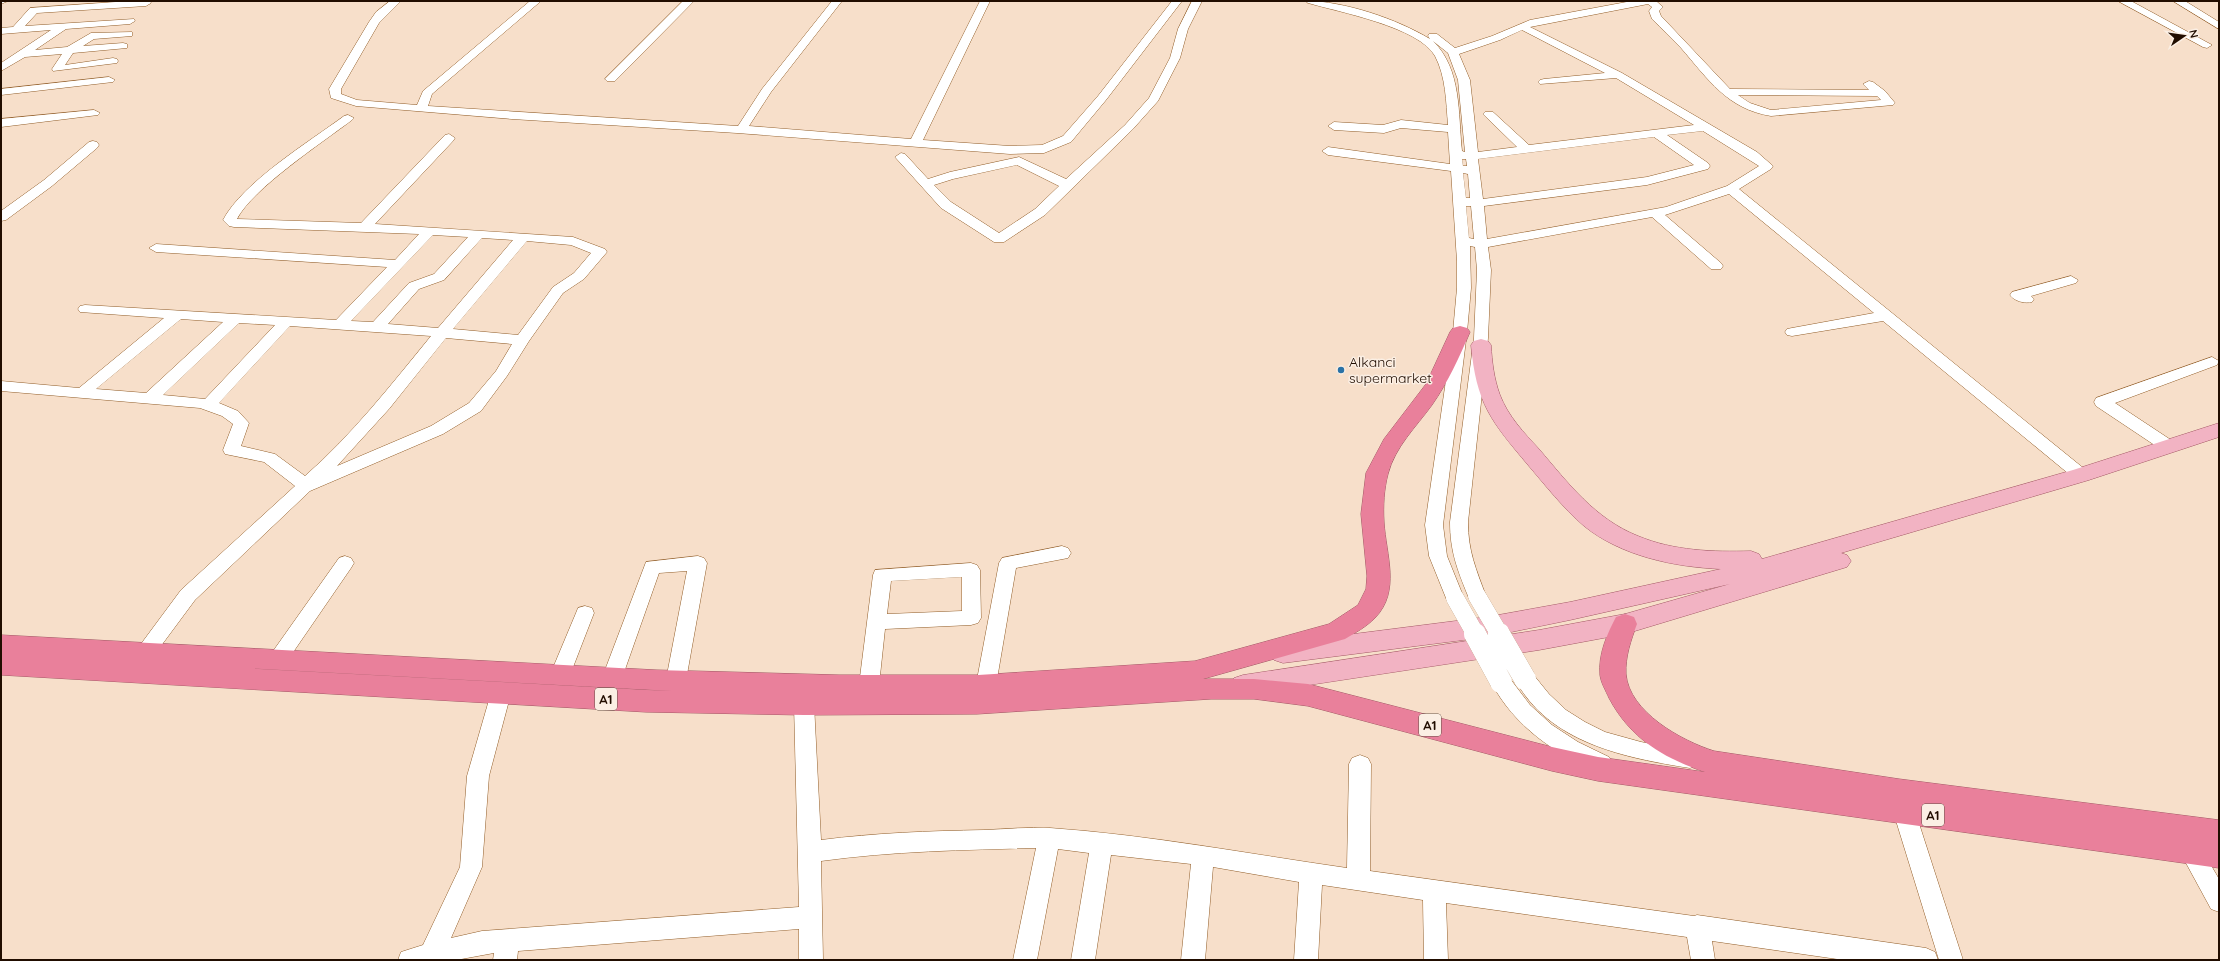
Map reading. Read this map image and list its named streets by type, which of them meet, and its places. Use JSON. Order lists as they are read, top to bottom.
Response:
{
  "streets": {
    "highway": ["A1"]
  },
  "places": ["Alkanci supermarket"],
  "north": "right"
}
